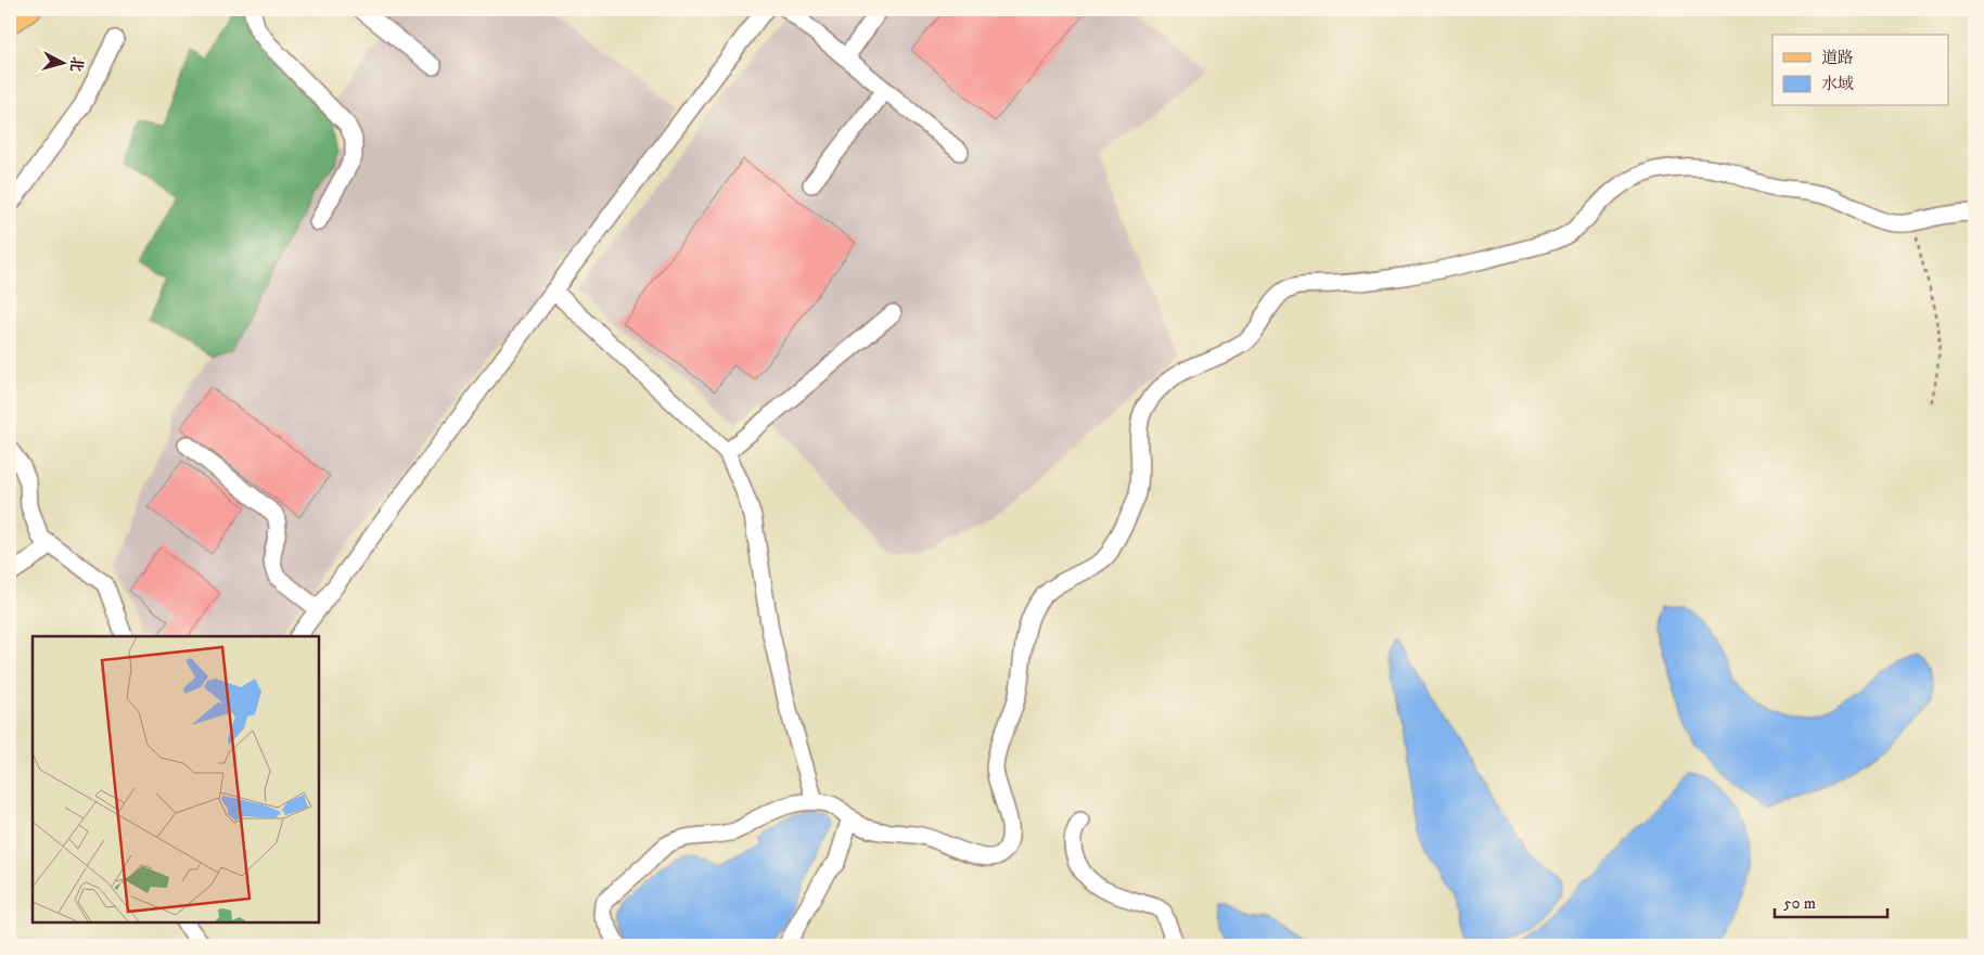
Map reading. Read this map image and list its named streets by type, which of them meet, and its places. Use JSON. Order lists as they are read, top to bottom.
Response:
{
  "legend": ["道路", "水域"],
  "scale_bar": "50 m",
  "north": "right"
}
